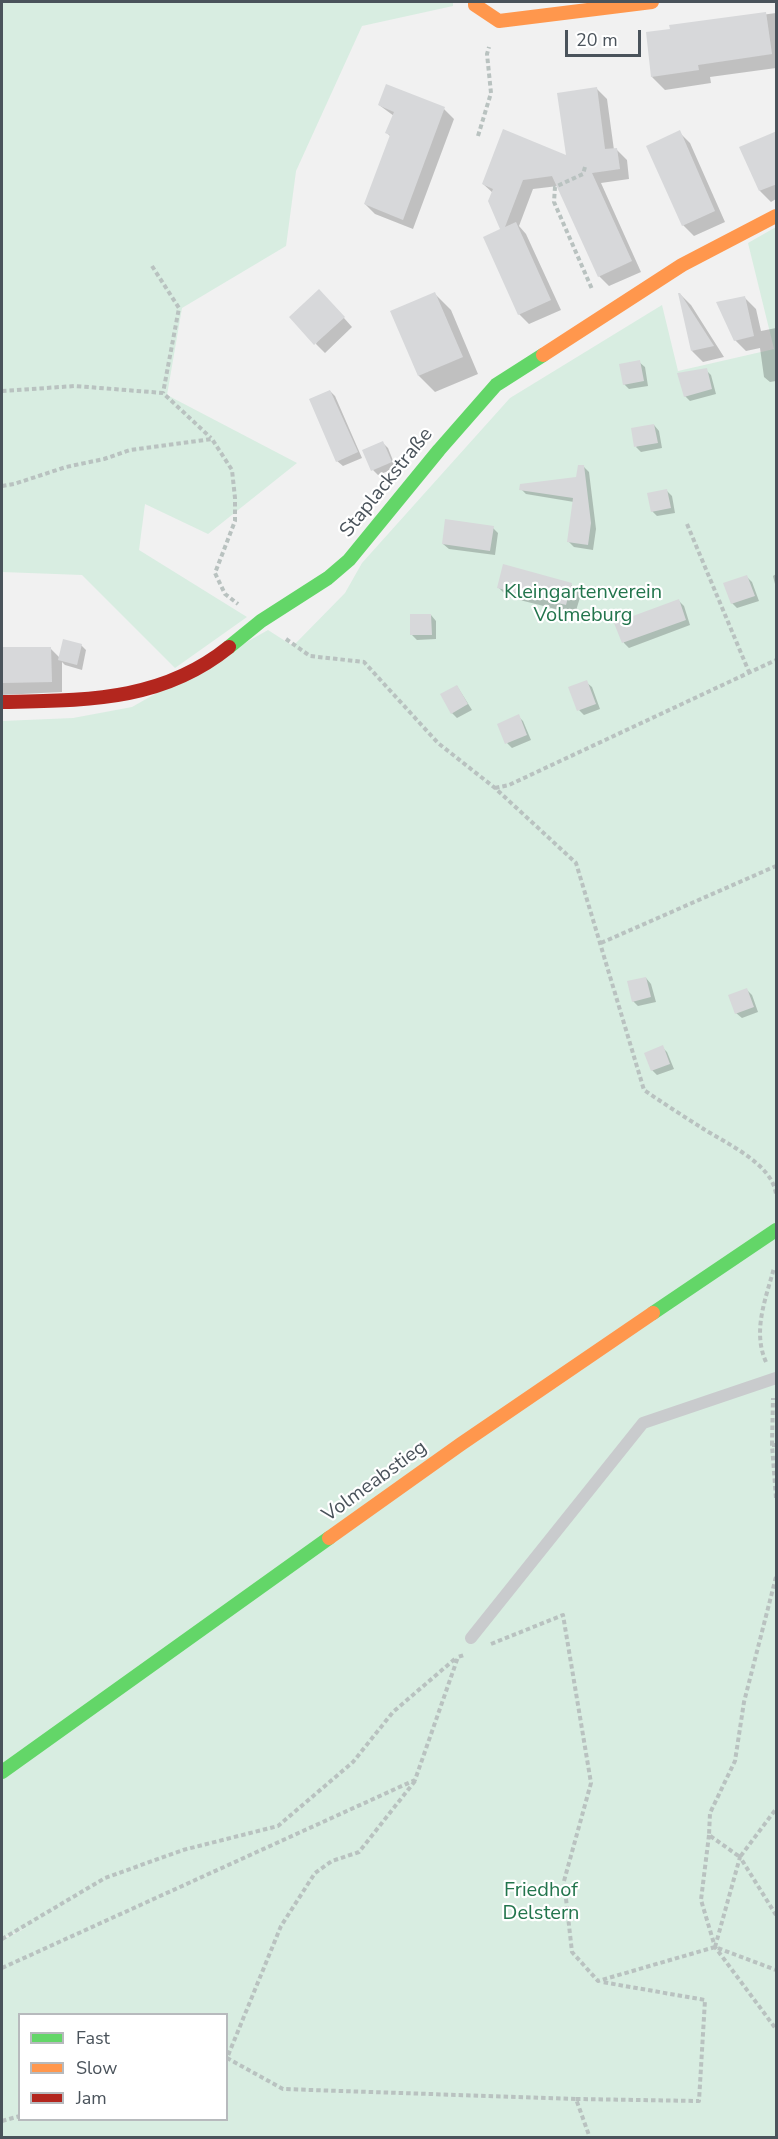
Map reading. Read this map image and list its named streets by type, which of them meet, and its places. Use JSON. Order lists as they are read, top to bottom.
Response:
{
  "streets": {
    "street": ["Staplackstraße", "Volmeabstieg"]
  },
  "parks": ["Kleingartenverein Volmeburg", "Friedhof Delstern"],
  "legend": ["Fast", "Slow", "Jam"],
  "scale_bar": "20 m"
}
